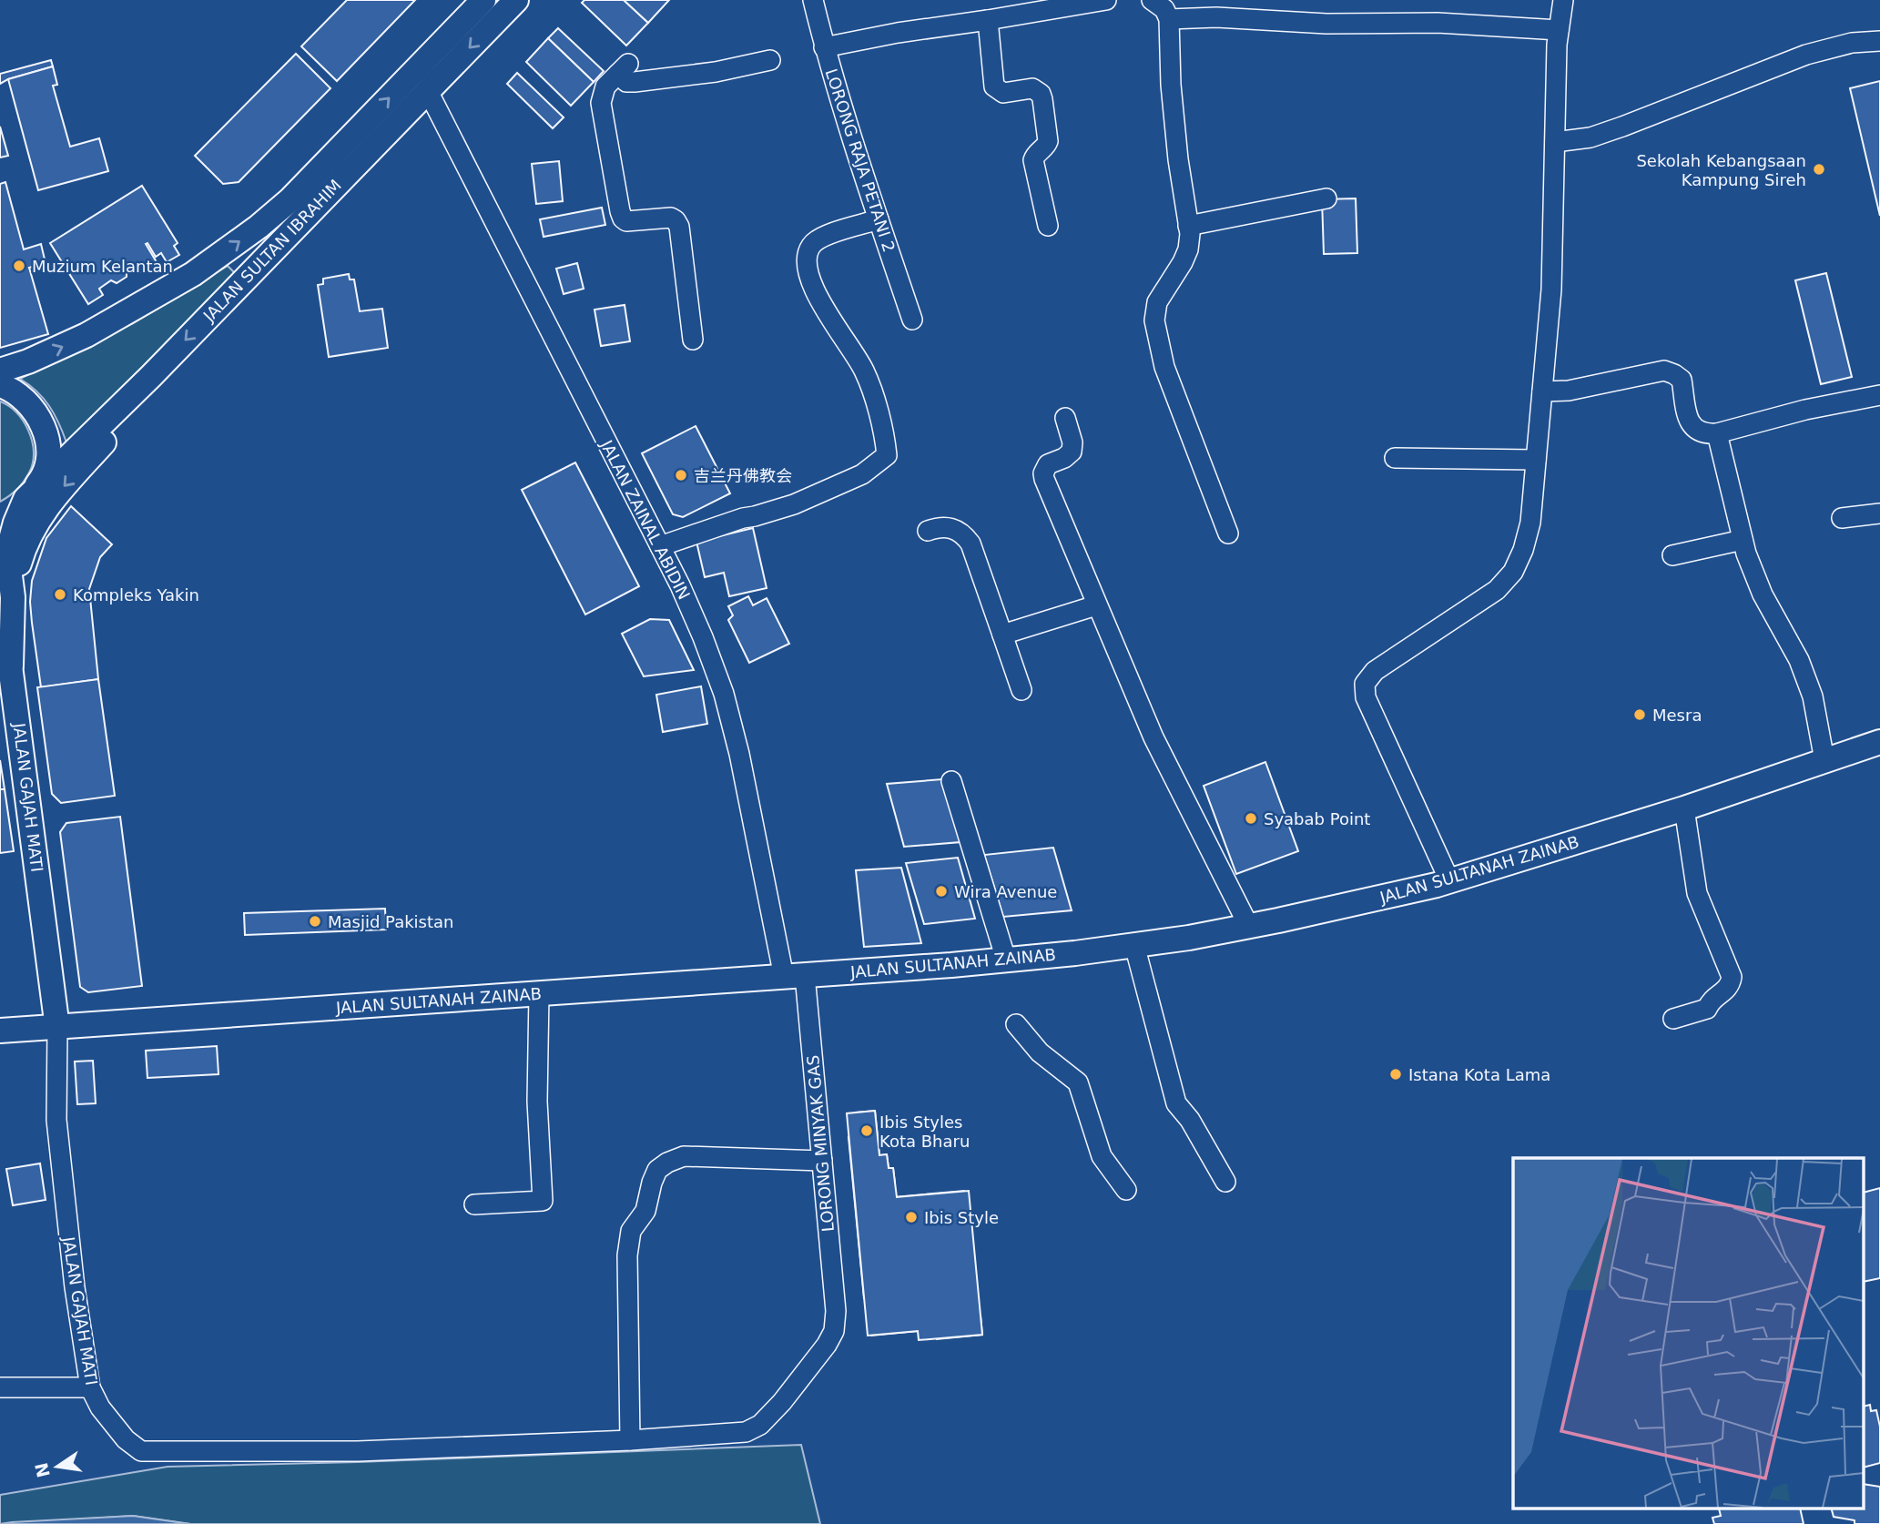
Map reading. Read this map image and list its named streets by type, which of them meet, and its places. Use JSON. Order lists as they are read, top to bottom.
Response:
{
  "streets": {
    "main road": ["JALAN SULTAN IBRAHIM", "JALAN GAJAH MATI", "JALAN SULTANAH ZAINAB"],
    "street": ["LORONG RAJA PETANI 2", "JALAN ZAINAL ABIDIN", "LORONG MINYAK GAS"]
  },
  "crossings": [
    ["JALAN SULTAN IBRAHIM", "JALAN ZAINAL ABIDIN"],
    ["JALAN SULTAN IBRAHIM", "JALAN GAJAH MATI"],
    ["JALAN ZAINAL ABIDIN", "JALAN SULTANAH ZAINAB"],
    ["JALAN ZAINAL ABIDIN", "LORONG MINYAK GAS"],
    ["JALAN GAJAH MATI", "JALAN SULTANAH ZAINAB"],
    ["JALAN GAJAH MATI", "LORONG MINYAK GAS"],
    ["JALAN SULTANAH ZAINAB", "LORONG MINYAK GAS"]
  ],
  "places": [
    "Sekolah Kebangsaan Kampung Sireh",
    "Muzium Kelantan",
    "吉兰丹佛教会",
    "Kompleks Yakin",
    "Mesra",
    "Syabab Point",
    "Wira Avenue",
    "Masjid Pakistan",
    "Istana Kota Lama",
    "Ibis Styles Kota Bharu",
    "Ibis Style"
  ],
  "north": "left"
}
